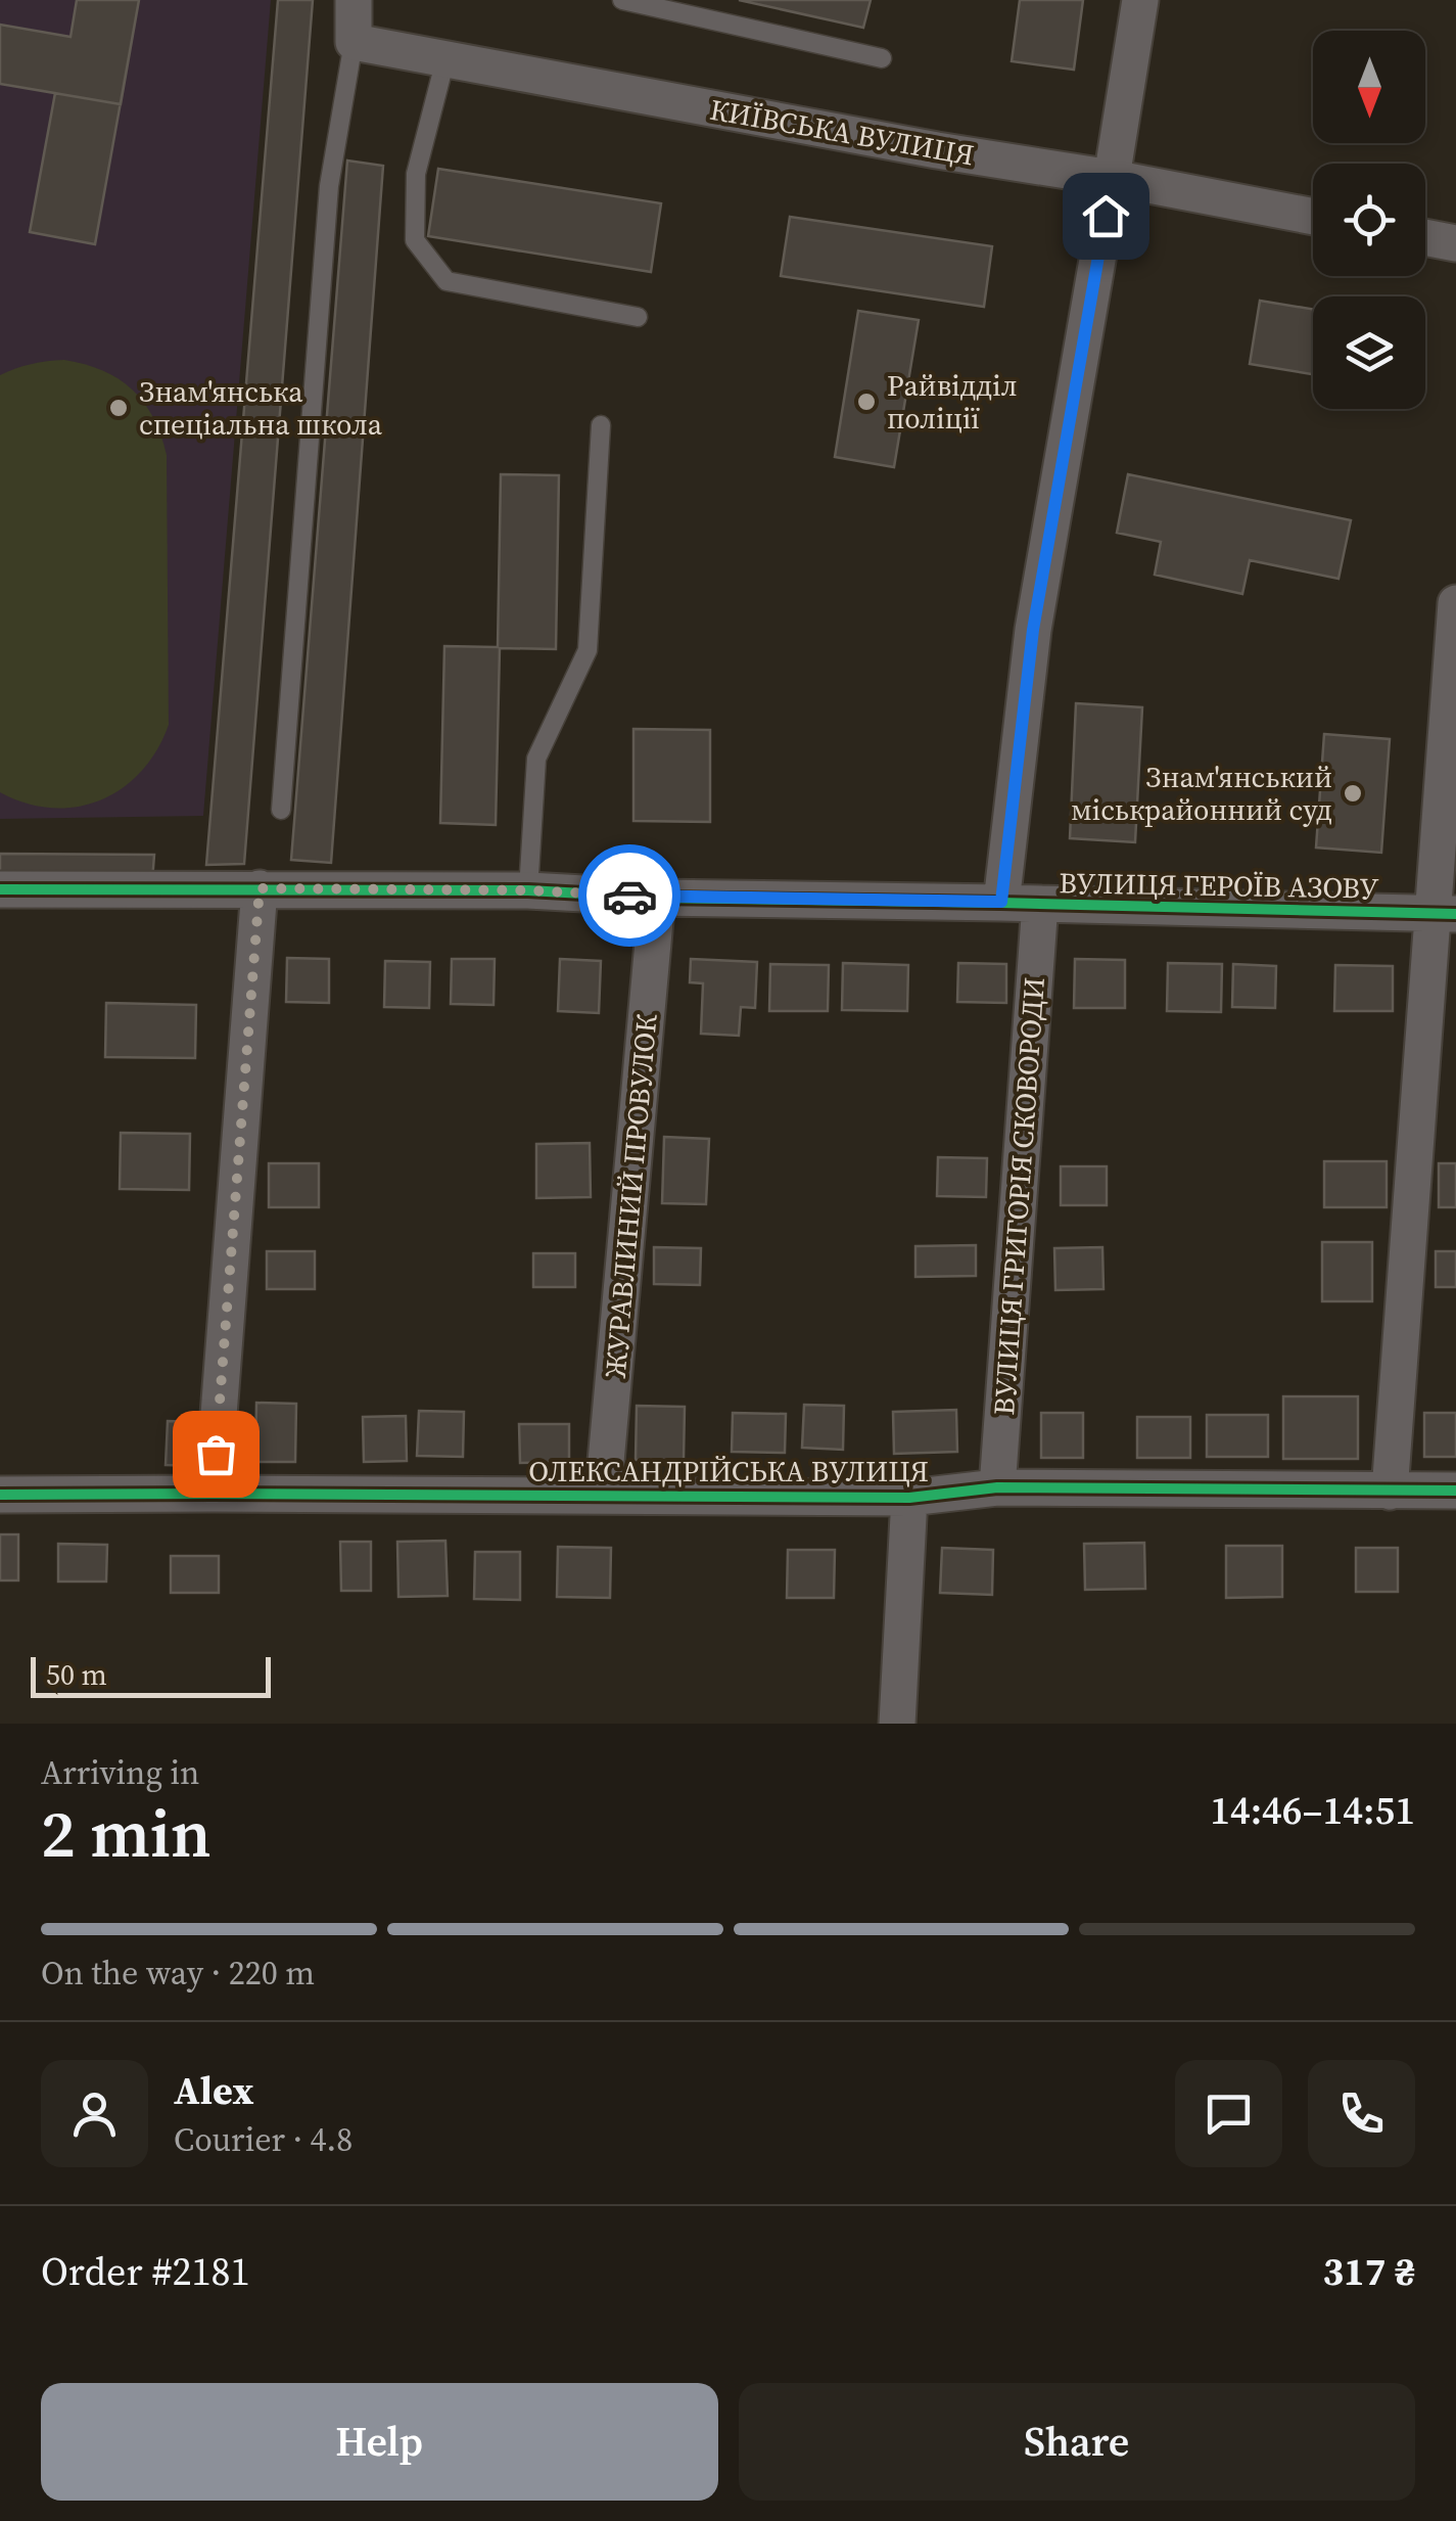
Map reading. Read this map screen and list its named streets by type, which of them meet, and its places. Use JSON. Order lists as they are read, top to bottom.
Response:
{
  "streets": {
    "street": [
      "КИЇВСЬКА ВУЛИЦЯ",
      "ВУЛИЦЯ ГЕРОЇВ АЗОВУ",
      "ЖУРАВЛИНИЙ ПРОВУЛОК",
      "ВУЛИЦЯ ГРИГОРІЯ СКОВОРОДИ",
      "ОЛЕКСАНДРІЙСЬКА ВУЛИЦЯ"
    ]
  },
  "crossings": [
    ["ВУЛИЦЯ ГЕРОЇВ АЗОВУ", "ЖУРАВЛИНИЙ ПРОВУЛОК"],
    ["ВУЛИЦЯ ГЕРОЇВ АЗОВУ", "ВУЛИЦЯ ГРИГОРІЯ СКОВОРОДИ"],
    ["ЖУРАВЛИНИЙ ПРОВУЛОК", "ОЛЕКСАНДРІЙСЬКА ВУЛИЦЯ"],
    ["ВУЛИЦЯ ГРИГОРІЯ СКОВОРОДИ", "ОЛЕКСАНДРІЙСЬКА ВУЛИЦЯ"]
  ],
  "places": ["Райвідділ поліції", "Знам'янська спеціальна школа", "Знам'янський міськрайонний суд"],
  "scale_bar": "50 m",
  "north": "bottom",
  "page": {
    "scale": "50 m",
    "heading": ["2 min", "Arriving in", "14:46–14:51"],
    "panel": [
      "Alex",
      "Courier · 4.8",
      "Order #2181",
      "317 ₴"
    ],
    "bar": "On the way · 220 m",
    "buttons": ["Help", "Share"]
  }
}
